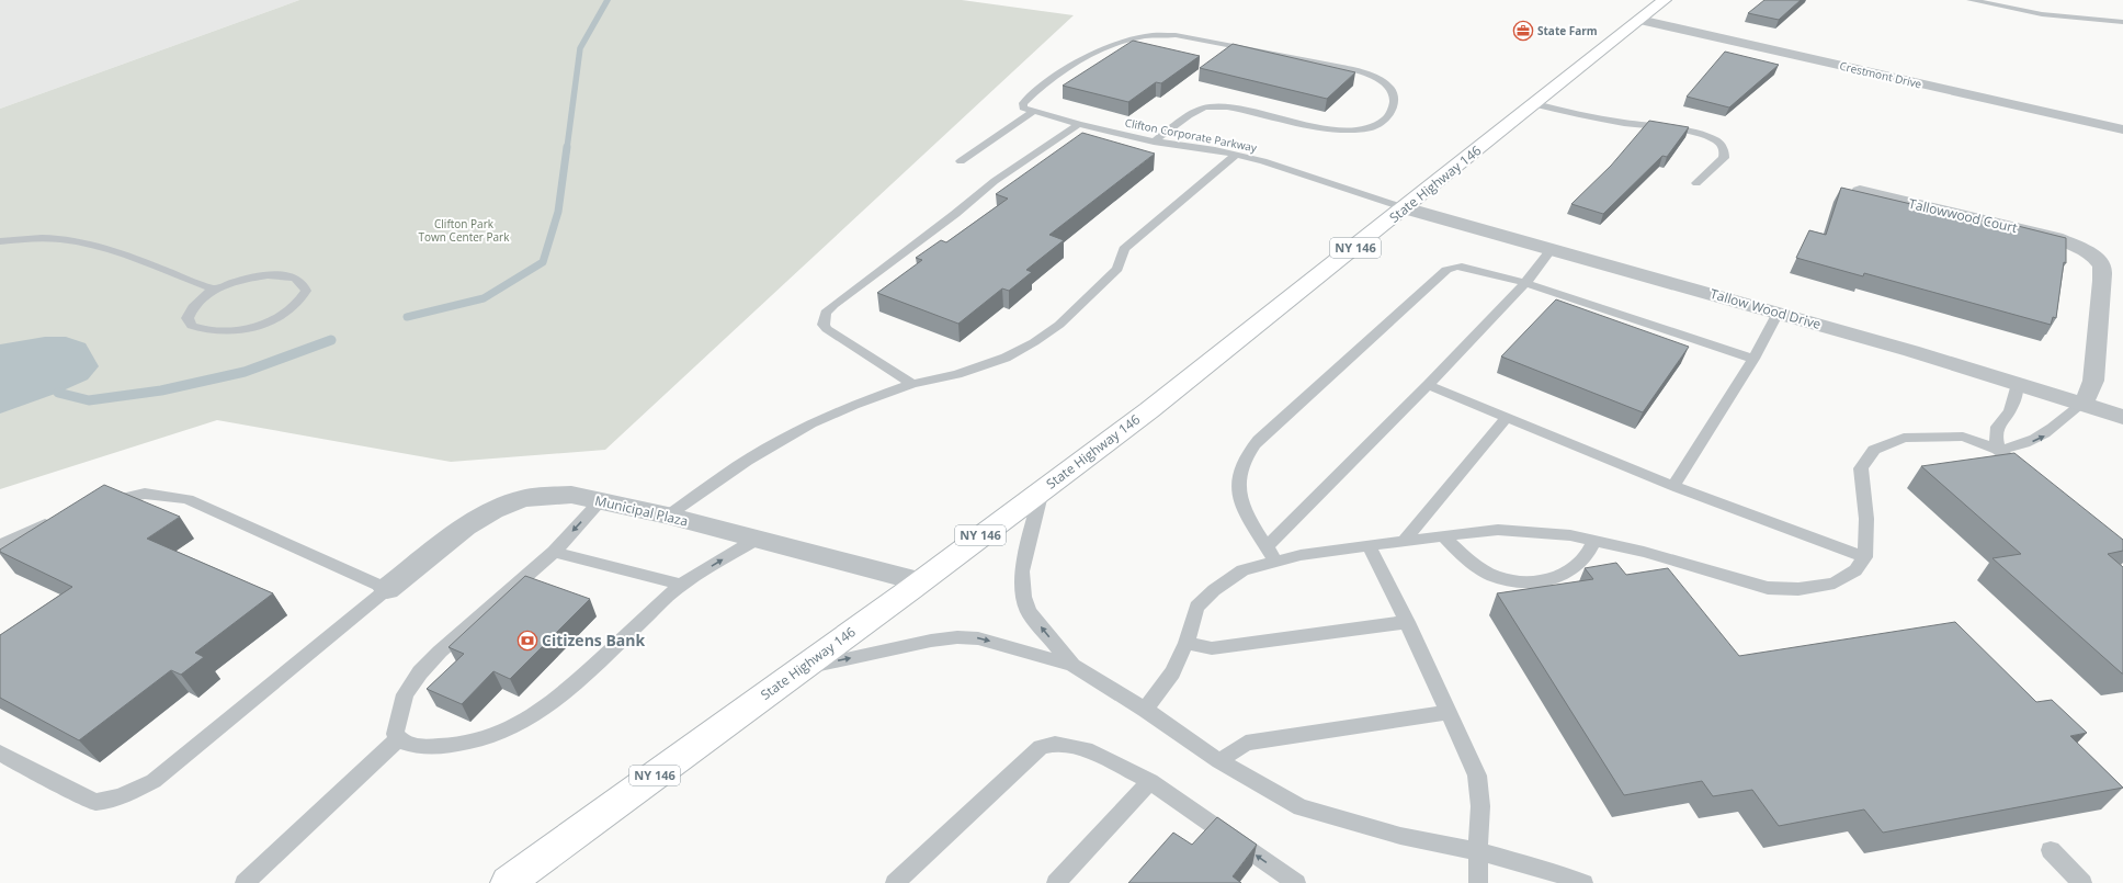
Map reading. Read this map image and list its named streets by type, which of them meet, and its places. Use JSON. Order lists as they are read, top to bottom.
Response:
{
  "streets": {
    "main road": ["State Highway 146", "NY 146"],
    "street": [
      "Crestmont Drive",
      "Tallowwood Court",
      "Tallow Wood Drive",
      "Municipal Plaza"
    ],
    "lane": ["Clifton Corporate Parkway"]
  },
  "crossings": [
    ["Crestmont Drive", "State Highway 146"],
    ["Clifton Corporate Parkway", "State Highway 146"],
    ["Clifton Corporate Parkway", "Tallow Wood Drive"],
    ["State Highway 146", "Tallow Wood Drive"],
    ["State Highway 146", "Municipal Plaza"],
    ["Tallowwood Court", "Tallow Wood Drive"]
  ],
  "parks": ["Clifton Park Town Center Park"],
  "places": {
    "office": ["State Farm"],
    "bank": ["Citizens Bank"]
  }
}
